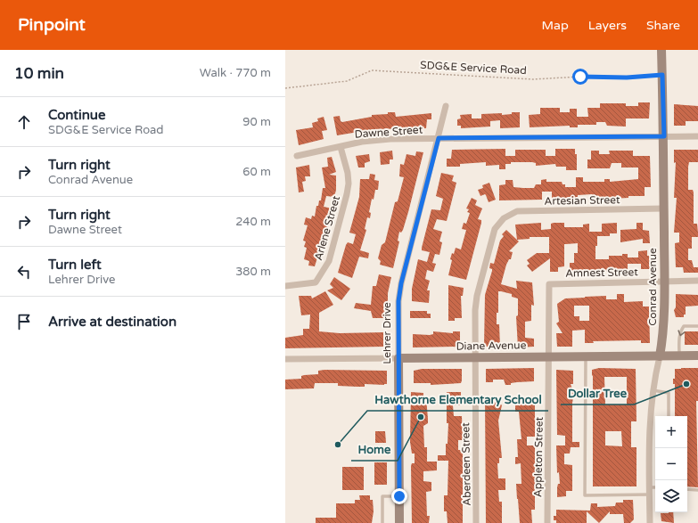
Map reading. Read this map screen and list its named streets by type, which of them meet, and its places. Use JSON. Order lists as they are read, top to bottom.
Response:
{
  "streets": {
    "street": [
      "Dawne Street",
      "Artesian Street",
      "Arlene Street",
      "Amnest Street",
      "Conrad Avenue",
      "Lehrer Drive",
      "Diane Avenue",
      "Appleton Street",
      "Aberdeen Street"
    ],
    "path": ["SDG&E Service Road"]
  },
  "crossings": [
    ["SDG&E Service Road", "Conrad Avenue"],
    ["Dawne Street", "Arlene Street"],
    ["Dawne Street", "Conrad Avenue"],
    ["Dawne Street", "Lehrer Drive"],
    ["Artesian Street", "Conrad Avenue"],
    ["Artesian Street", "Aberdeen Street"],
    ["Amnest Street", "Conrad Avenue"],
    ["Amnest Street", "Appleton Street"],
    ["Conrad Avenue", "Diane Avenue"],
    ["Lehrer Drive", "Diane Avenue"],
    ["Diane Avenue", "Appleton Street"],
    ["Diane Avenue", "Aberdeen Street"]
  ],
  "places": ["Dollar Tree", "Home", "Hawthorne Elementary School"],
  "page": {
    "header": "Pinpoint",
    "nav": ["Map", "Layers", "Share"],
    "heading": ["10 min", "Walk · 770 m"],
    "list": [
      ["Continue", "SDG&E Service Road", "90 m"],
      ["Turn right", "Conrad Avenue", "60 m"],
      ["Turn right", "Dawne Street", "240 m"],
      ["Turn left", "Lehrer Drive", "380 m"],
      "Arrive at destination"
    ],
    "map_buttons": ["+", "−"]
  }
}
